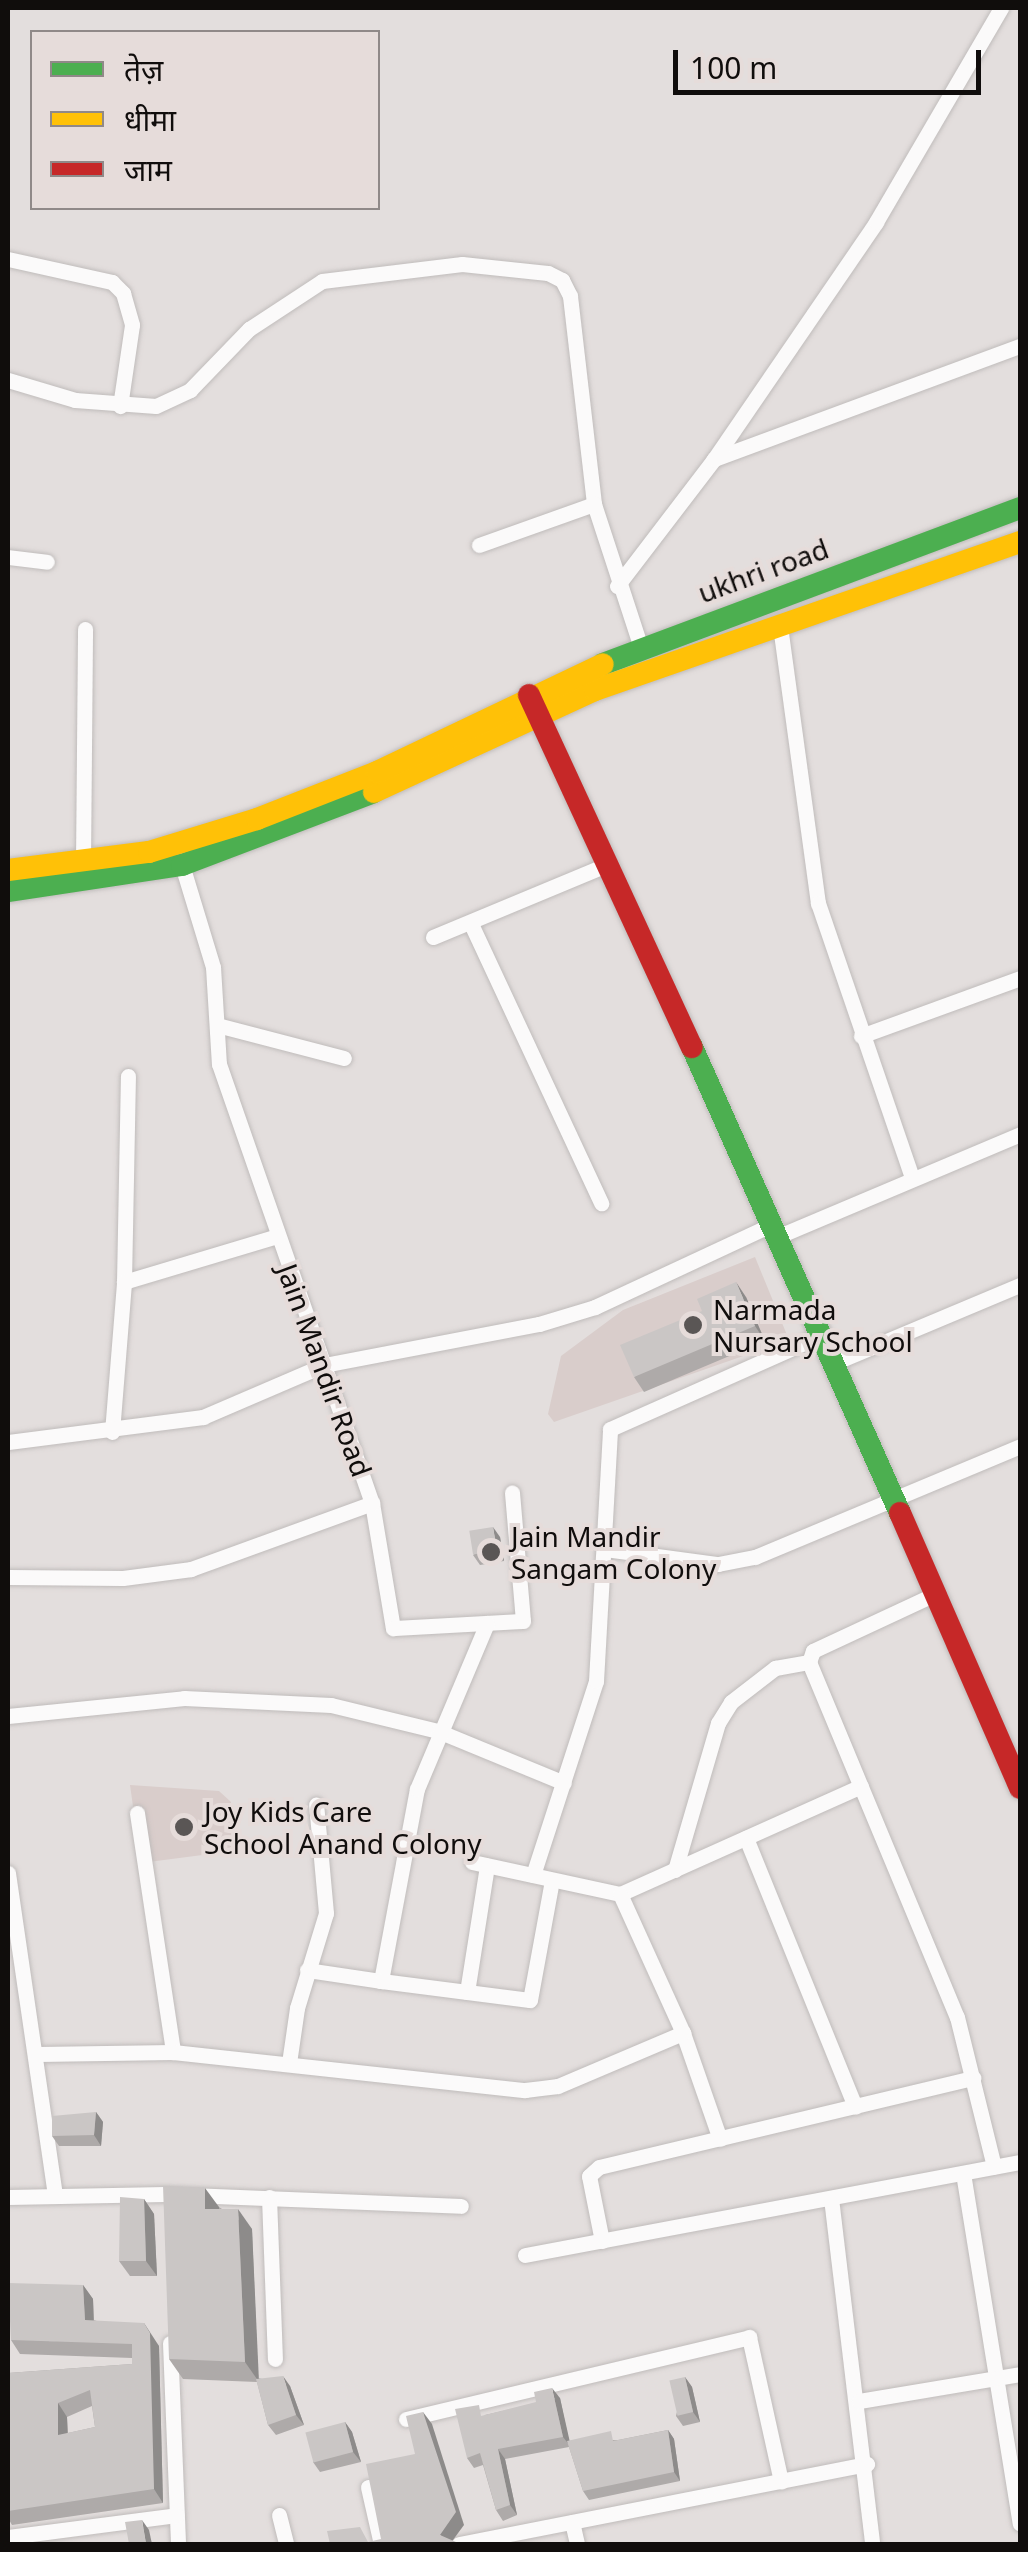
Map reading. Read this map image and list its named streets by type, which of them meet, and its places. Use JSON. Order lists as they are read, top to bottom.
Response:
{
  "streets": {
    "street": ["ukhri road", "Jain Mandir Road"]
  },
  "places": ["Narmada Nursary School", "Jain Mandir Sangam Colony", "Joy Kids Care School Anand Colony"],
  "legend": ["तेज़", "धीमा", "जाम"],
  "scale_bar": "100 m"
}
